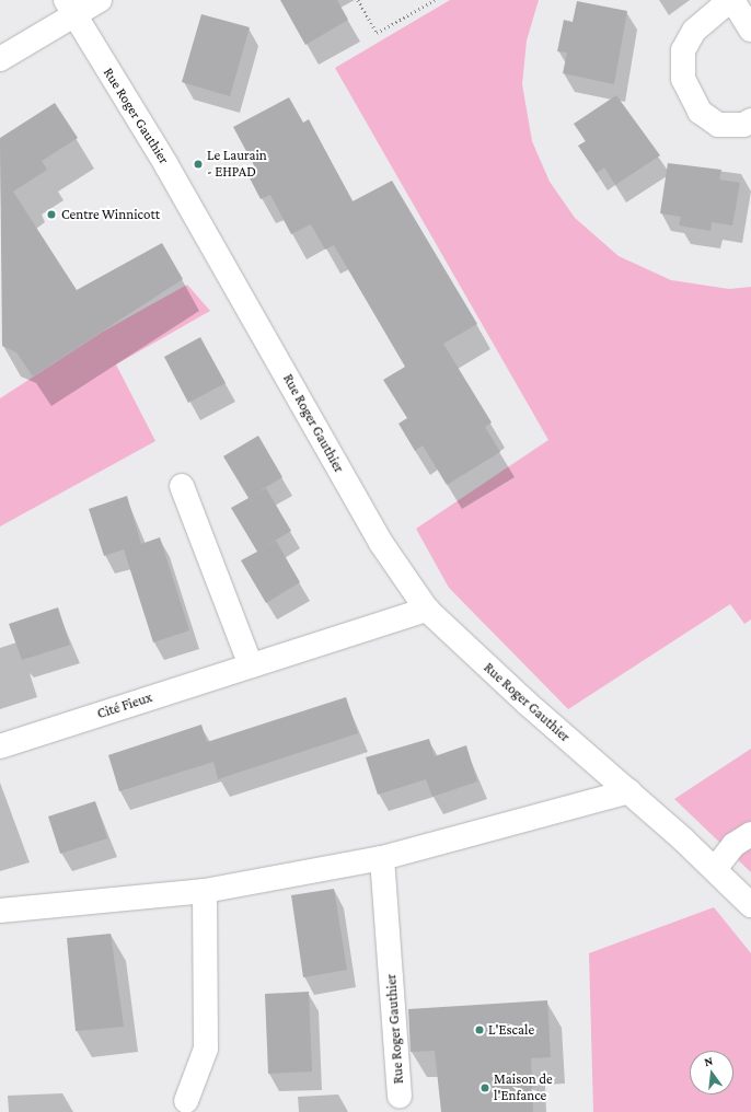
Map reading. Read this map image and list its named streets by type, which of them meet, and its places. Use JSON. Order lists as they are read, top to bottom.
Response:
{
  "streets": {
    "street": ["Rue Roger Gauthier", "Cité Fieux"]
  },
  "crossings": [
    ["Rue Roger Gauthier", "Cité Fieux"]
  ],
  "places": [
    "Le Laurain - EHPAD",
    "Centre Winnicott",
    "L'Escale",
    "Maison de l'Enfance"
  ],
  "north": "top"
}
